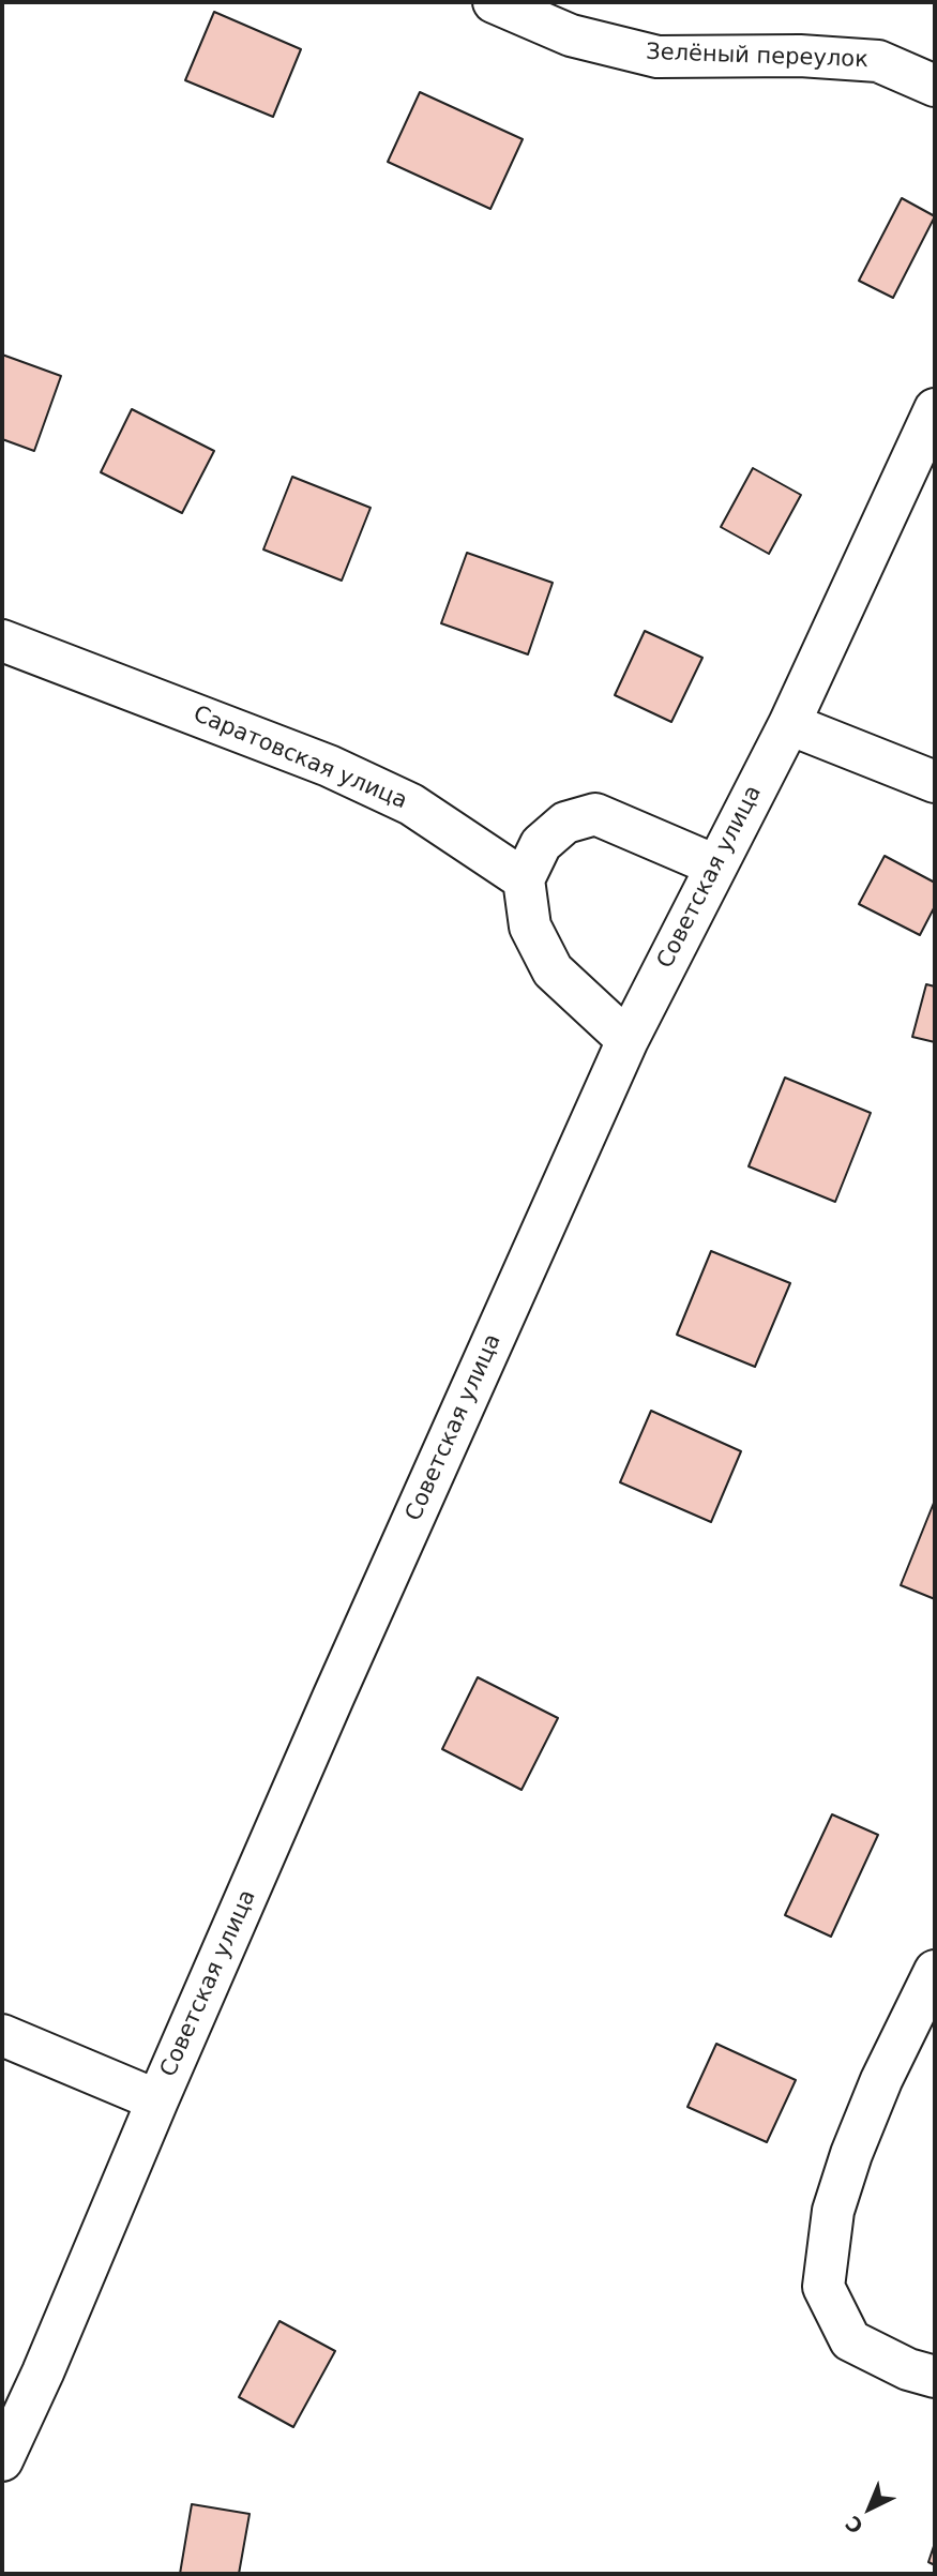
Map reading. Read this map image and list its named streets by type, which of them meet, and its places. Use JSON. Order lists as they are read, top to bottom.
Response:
{
  "streets": {
    "street": ["Зелёный переулок", "Саратовская улица", "Советская улица"]
  },
  "north": "bottom left"
}
